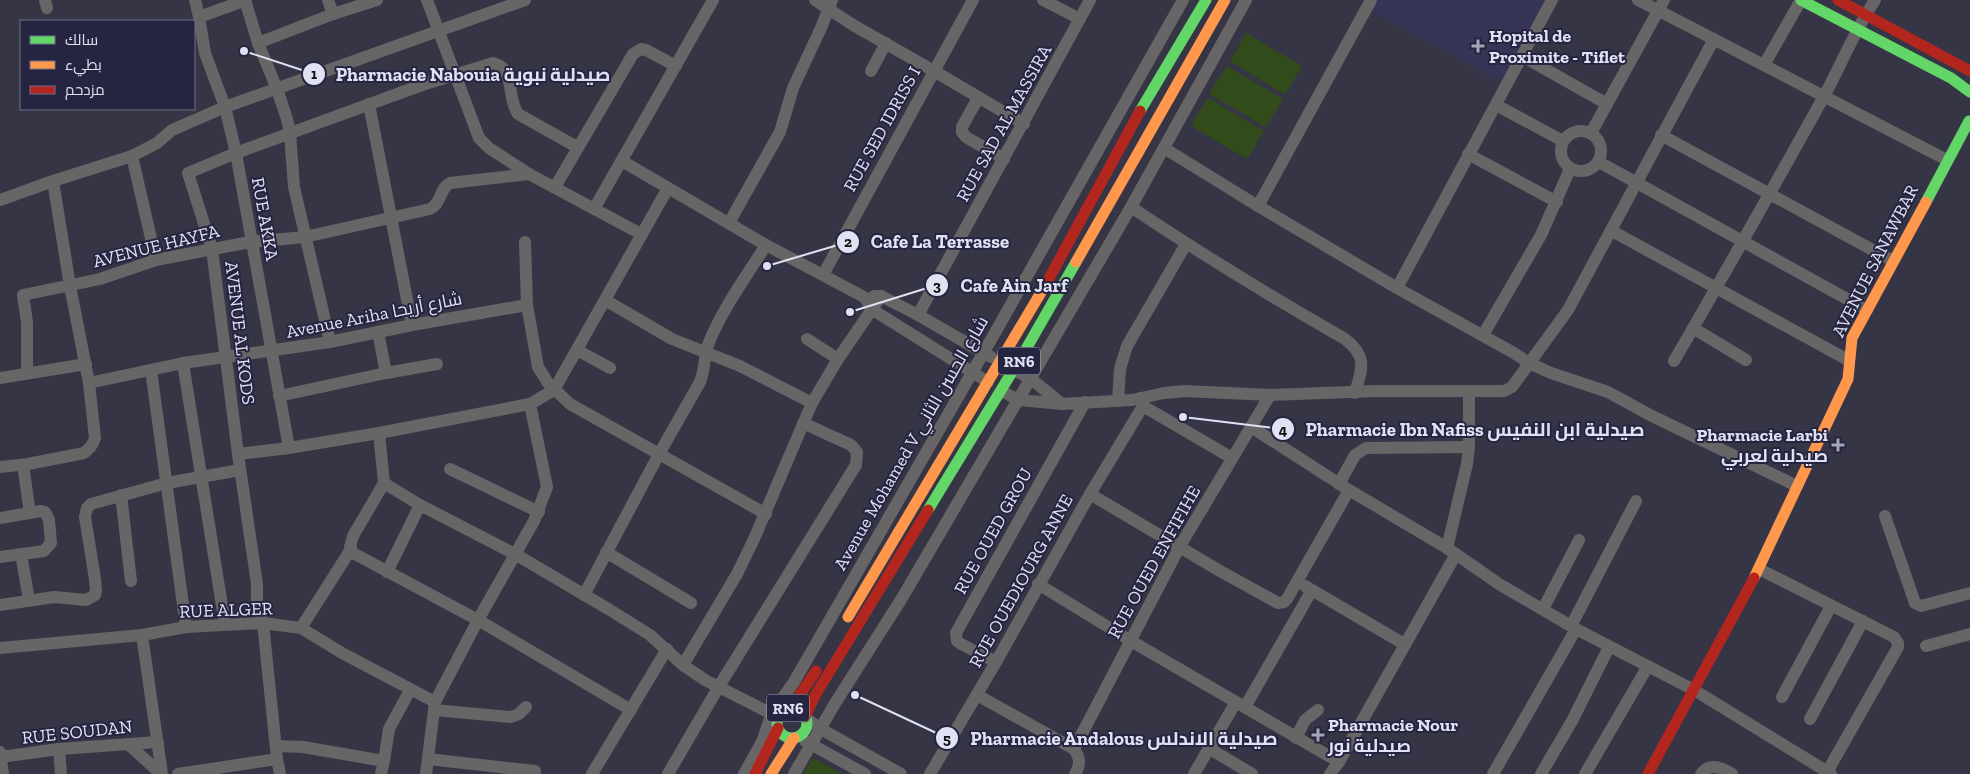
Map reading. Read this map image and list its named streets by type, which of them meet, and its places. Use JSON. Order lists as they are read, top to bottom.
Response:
{
  "streets": {
    "main road": ["AVENUE SANAWBAR", "RN6"],
    "street": [
      "RUE SAD AL MASSIRA",
      "RUE SED IDRISS I",
      "RUE AKKA",
      "AVENUE HAYFA",
      "Avenue Ariha شارع أريحا",
      "AVENUE AL KODS",
      "Avenue Mohamed V شارع الحسن الثاني",
      "RUE OUED GROU",
      "RUE OUED ENFIFIHE",
      "RUE OUEDIOURG ANNE",
      "RUE ALGER",
      "RUE SOUDAN"
    ]
  },
  "crossings": [
    ["RUE AKKA", "AVENUE HAYFA"],
    ["RUE AKKA", "Avenue Ariha شارع أريحا"],
    ["RUE AKKA", "AVENUE AL KODS"],
    ["AVENUE HAYFA", "AVENUE AL KODS"],
    ["Avenue Ariha شارع أريحا", "AVENUE AL KODS"],
    ["AVENUE AL KODS", "RUE ALGER"],
    ["RN6", "Avenue Mohamed V شارع الحسن الثاني"],
    ["RUE OUED GROU", "RUE OUEDIOURG ANNE"]
  ],
  "places": {
    "health": ["Hopital de Proximite - Tiflet", "Pharmacie Larbi صيدلية لعربي", "Pharmacie Nour صيدلية نور"],
    "other": [
      "Pharmacie Nabouia صيدلية نبوية",
      "Cafe La Terrasse",
      "Cafe Ain Jarf",
      "Pharmacie Ibn Nafiss صيدلية ابن النفيس",
      "Pharmacie Andalous صيدلية الاندلس"
    ]
  },
  "legend": ["سالك", "بطيء", "مزدحم"]
}
